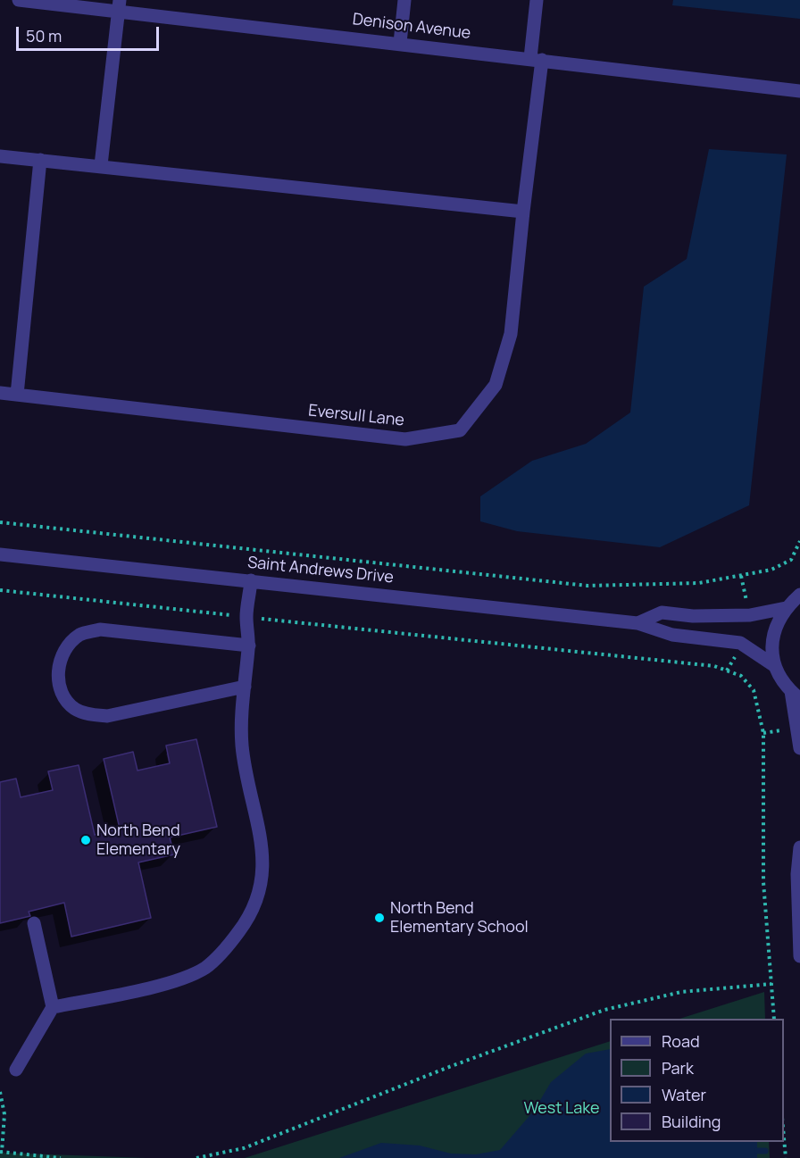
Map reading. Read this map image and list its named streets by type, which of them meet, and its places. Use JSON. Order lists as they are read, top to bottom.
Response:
{
  "streets": {
    "street": ["Denison Avenue", "Eversull Lane", "Saint Andrews Drive"]
  },
  "crossings": [
    ["Denison Avenue", "Eversull Lane"]
  ],
  "parks": ["West Lake"],
  "places": ["North Bend Elementary", "North Bend Elementary School"],
  "legend": [
    "Road",
    "Park",
    "Water",
    "Building"
  ],
  "scale_bar": "50 m"
}
